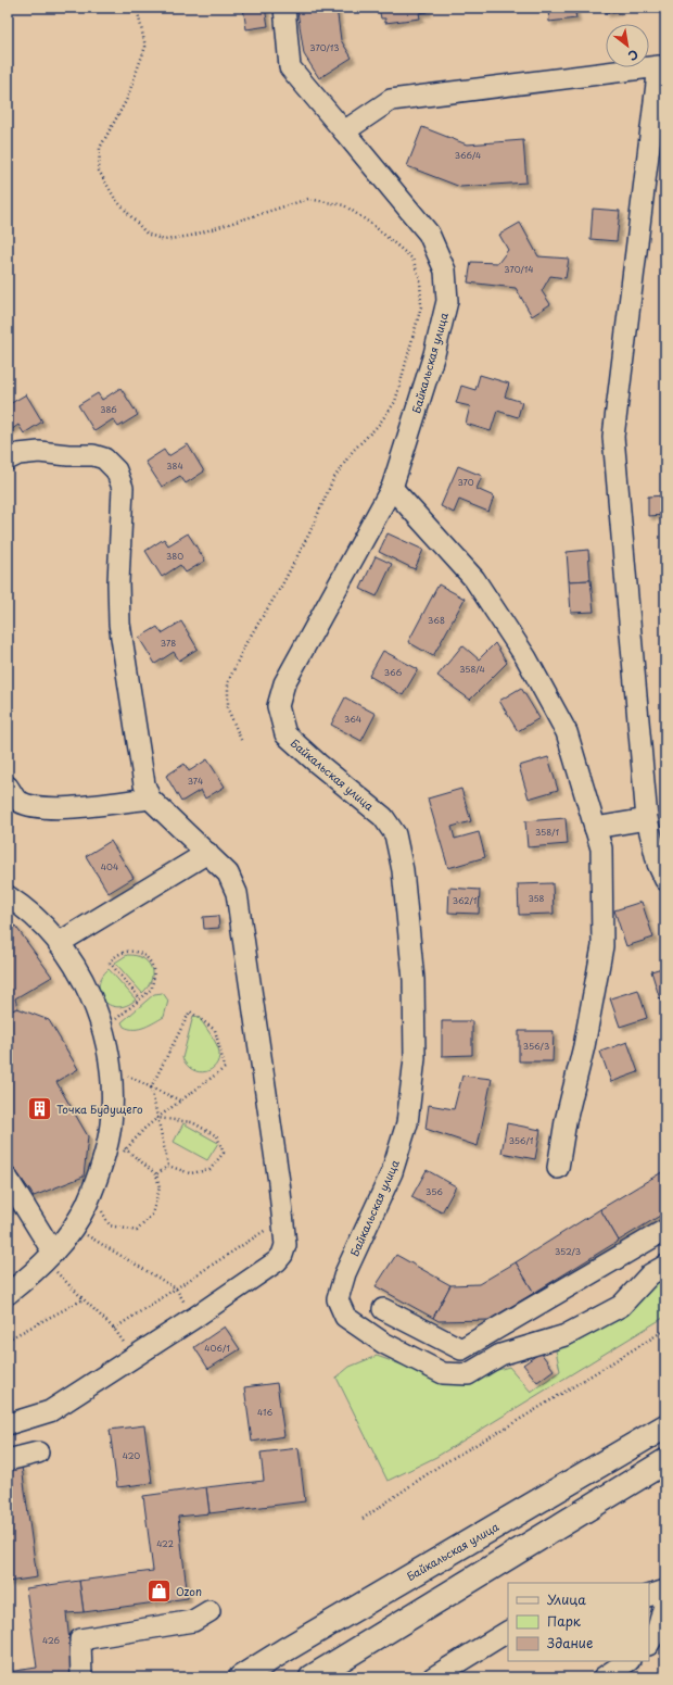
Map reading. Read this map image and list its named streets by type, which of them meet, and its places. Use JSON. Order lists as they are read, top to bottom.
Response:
{
  "streets": {
    "main road": ["Байкальская улица"]
  },
  "places": {
    "building": ["Точка Будущего"],
    "shop": ["Ozon"]
  },
  "house_numbers": [
    "370/13",
    "366/4",
    "370/14",
    "386",
    "384",
    "370",
    "380",
    "368",
    "378",
    "358/4",
    "366",
    "364",
    "374",
    "358/1",
    "404",
    "358",
    "362/1",
    "356/3",
    "356/1",
    "356",
    "352/3",
    "406/1",
    "416",
    "420",
    "422",
    "426"
  ],
  "legend": ["Улица", "Парк", "Здание"],
  "north": "bottom right"
}
